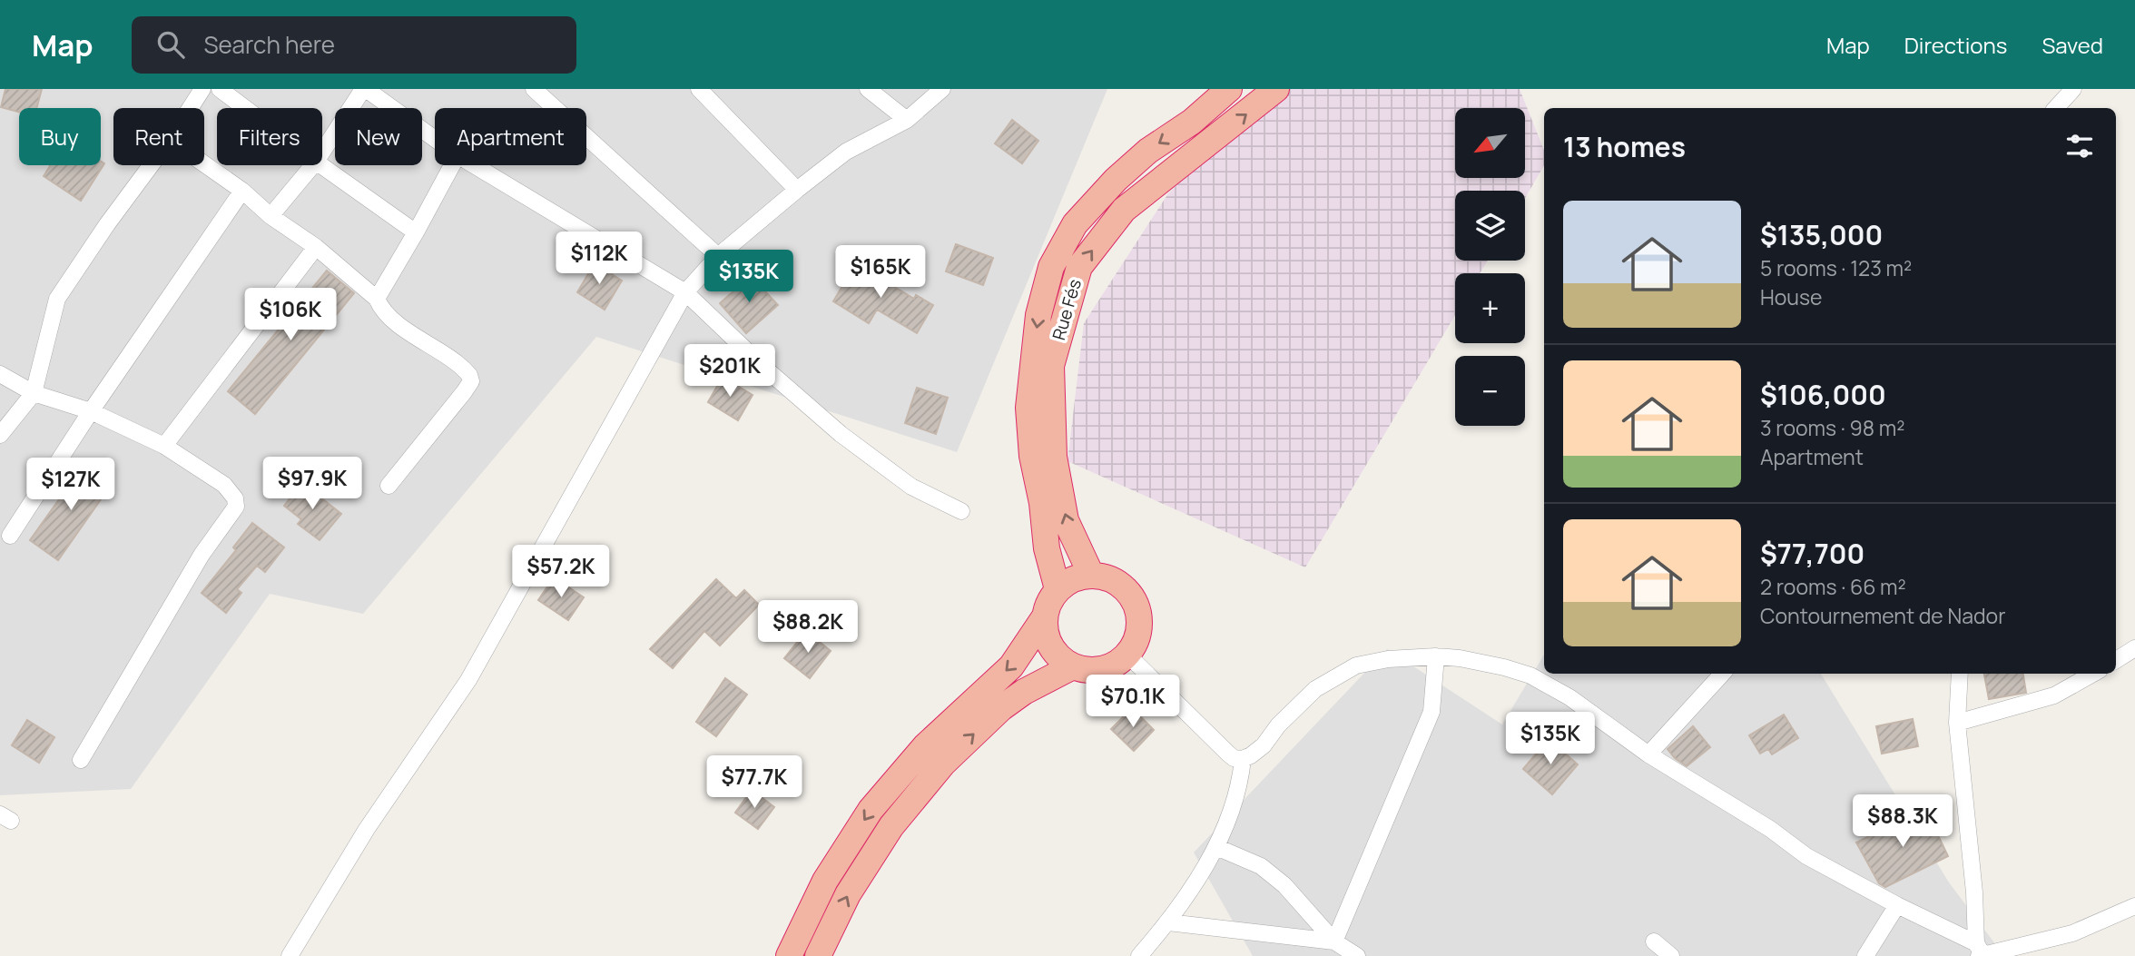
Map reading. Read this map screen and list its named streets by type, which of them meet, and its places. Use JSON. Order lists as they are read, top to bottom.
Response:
{
  "streets": {
    "highway": ["Rue Fés"]
  },
  "north": "bottom left",
  "page": {
    "header": "Map",
    "search": "Search here",
    "nav": ["Map", "Directions", "Saved"],
    "map_buttons": ["+", "−"],
    "chip": [
      "Buy",
      "Rent",
      "Filters",
      "New",
      "Apartment"
    ],
    "heading": "13 homes",
    "list": [
      {
        "name": "$135,000",
        "note": "5 rooms · 123 m² · House"
      },
      {
        "name": "$106,000",
        "note": "3 rooms · 98 m² · Apartment"
      },
      {
        "name": "$77,700",
        "note": "2 rooms · 66 m² · Contournement de Nador"
      }
    ],
    "price": [
      "$112K",
      "$165K",
      "$135K",
      "$106K",
      "$201K",
      "$97.9K",
      "$127K",
      "$57.2K",
      "$88.2K",
      "$70.1K",
      "$135K",
      "$77.7K",
      "$88.3K"
    ]
  }
}
